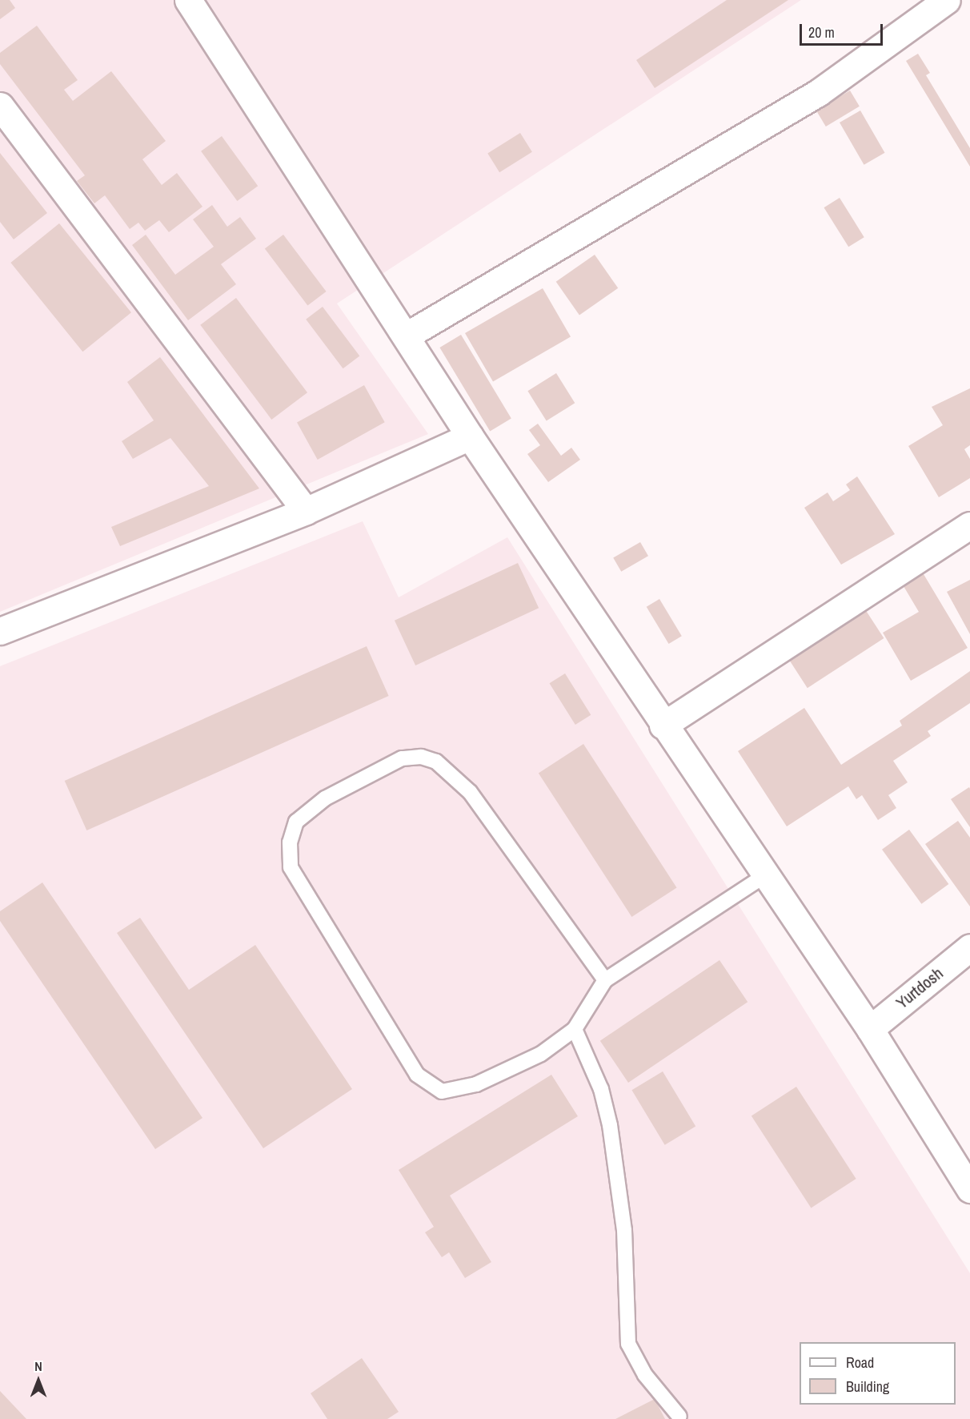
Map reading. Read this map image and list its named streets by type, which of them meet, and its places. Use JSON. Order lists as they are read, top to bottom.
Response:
{
  "streets": {
    "street": ["Yurtdosh"]
  },
  "legend": ["Road", "Building"],
  "scale_bar": "20 m",
  "north": "top"
}
